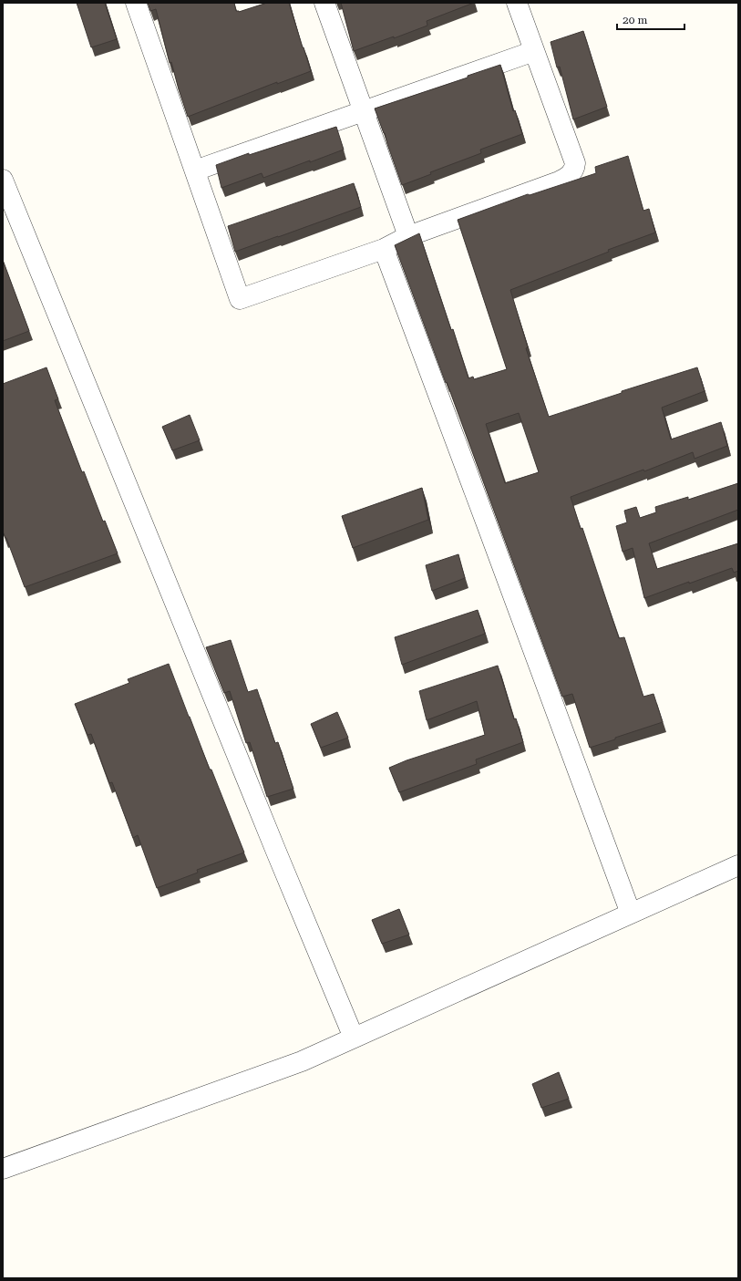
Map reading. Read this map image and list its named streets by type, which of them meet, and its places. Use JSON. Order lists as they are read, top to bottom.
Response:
{
  "scale_bar": "20 m"
}
